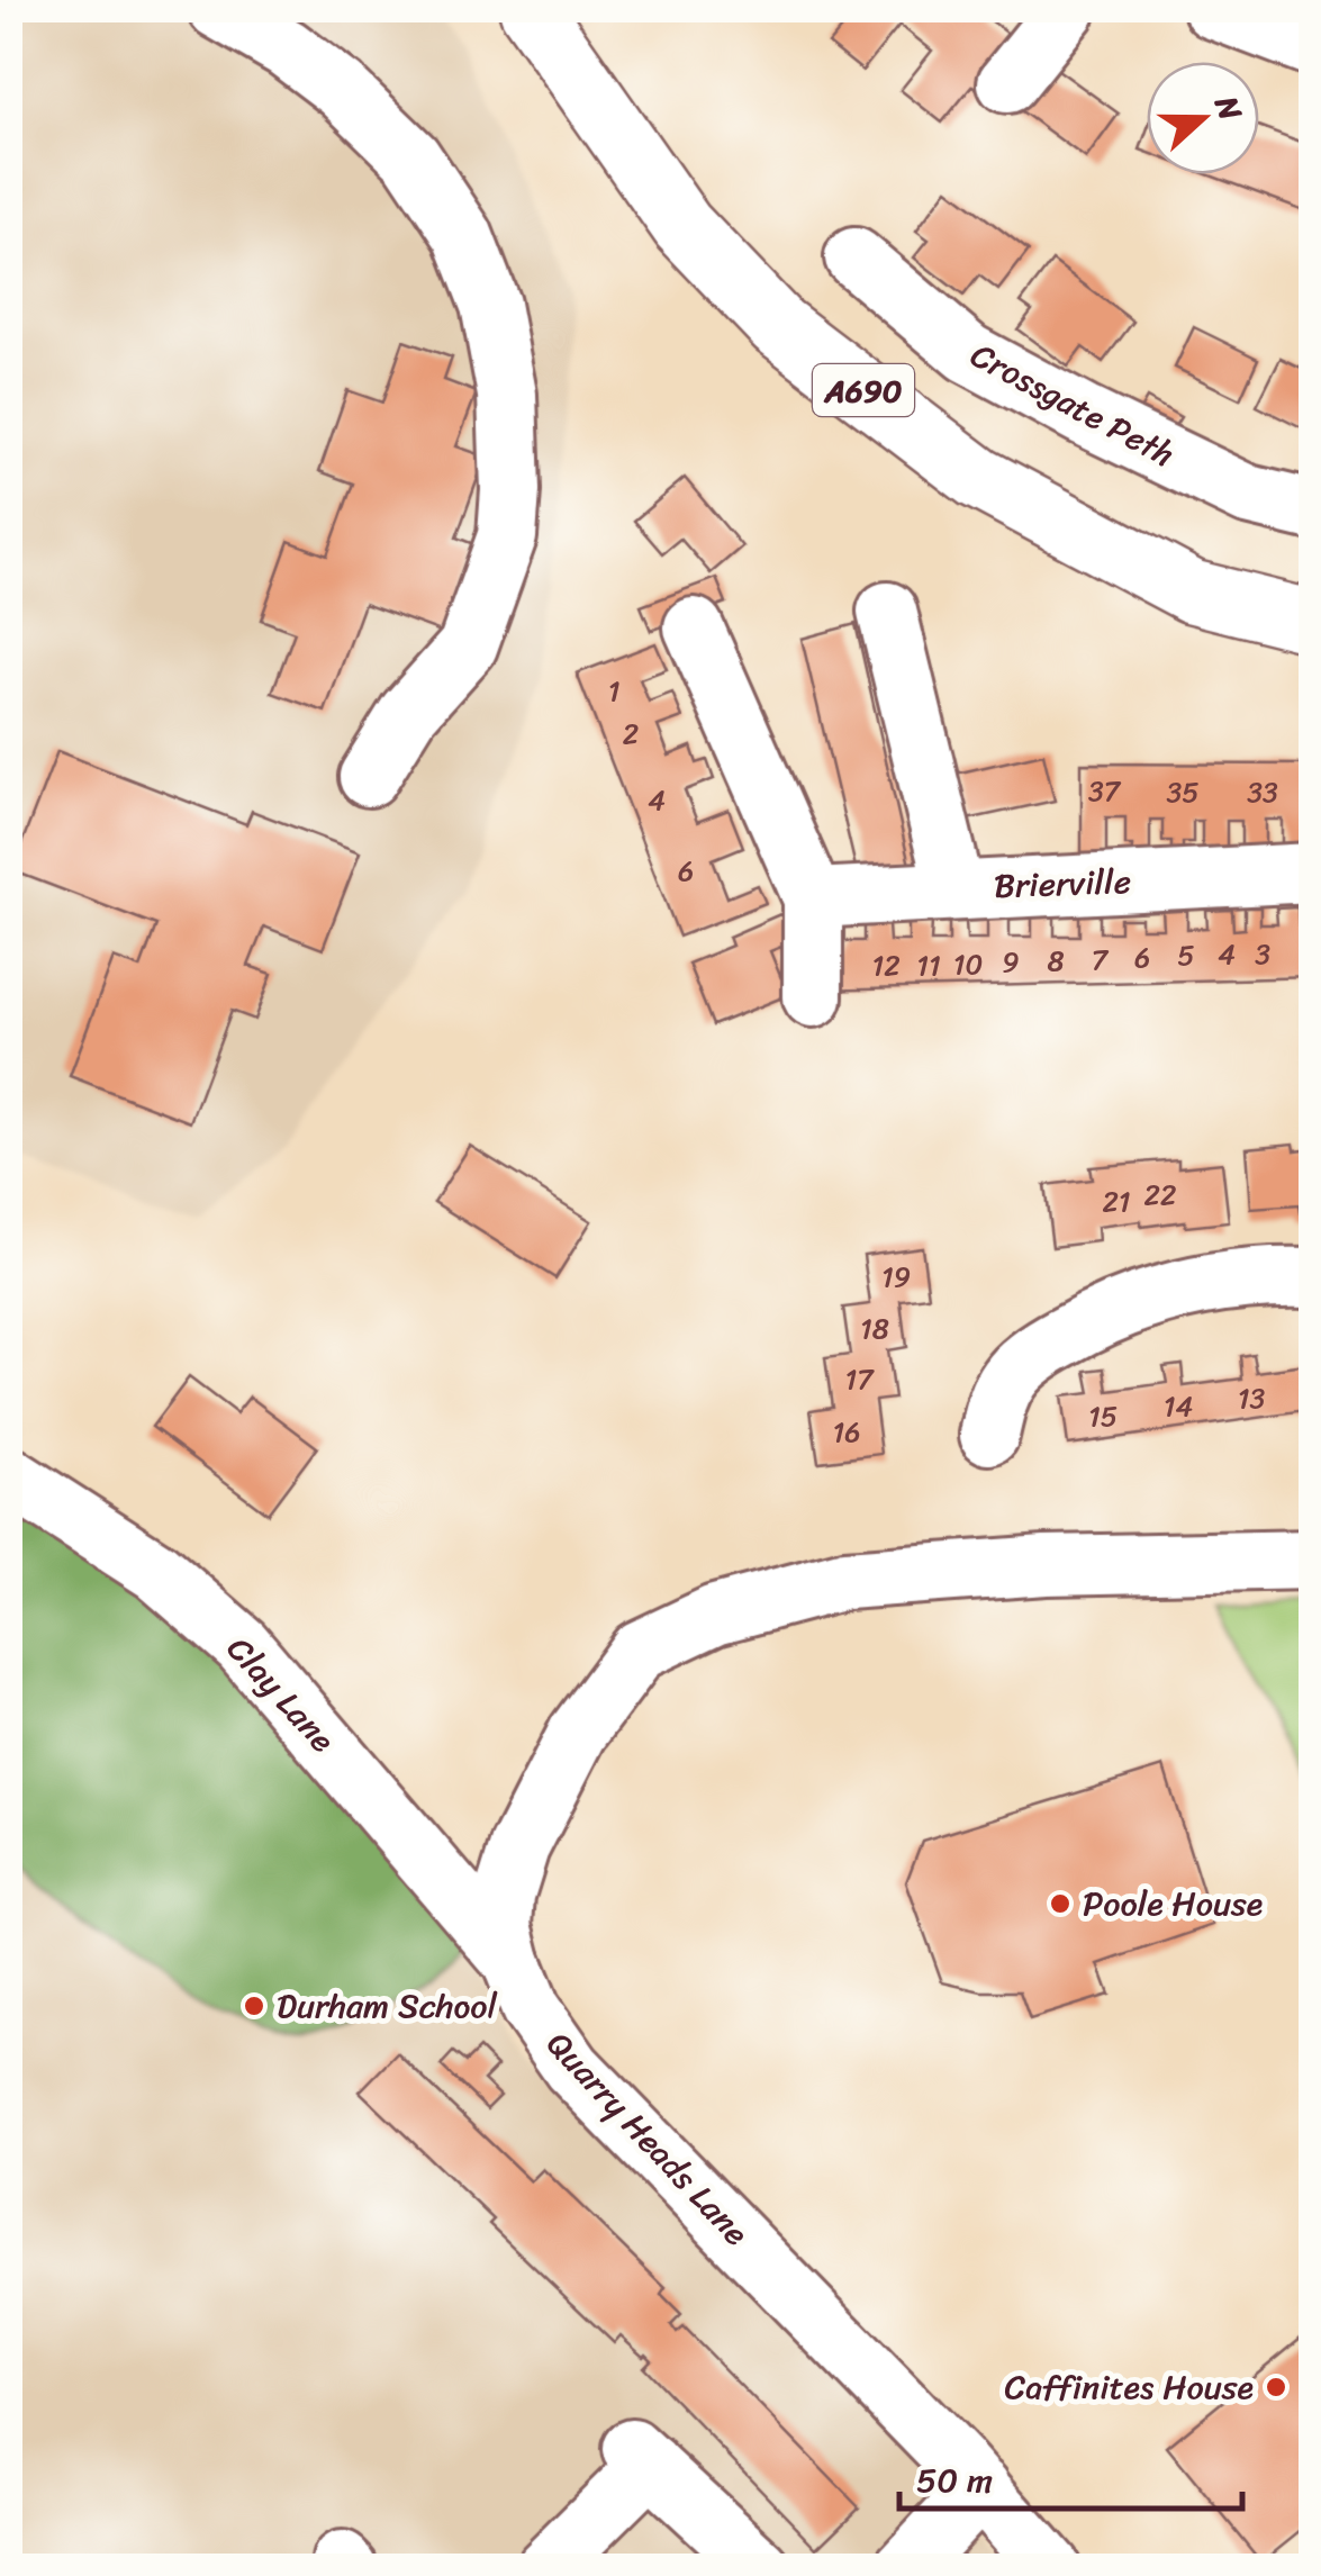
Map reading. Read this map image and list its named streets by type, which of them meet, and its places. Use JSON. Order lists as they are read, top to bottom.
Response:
{
  "streets": {
    "highway": ["A690"],
    "street": [
      "Crossgate Peth",
      "Brierville",
      "Clay Lane",
      "Quarry Heads Lane"
    ]
  },
  "crossings": [
    ["Clay Lane", "Quarry Heads Lane"]
  ],
  "places": ["Poole House", "Durham School", "Caffinites House"],
  "house_numbers": [
    "1",
    "2",
    "37",
    "35",
    "33",
    "4",
    "6",
    "4",
    "3",
    "5",
    "6",
    "7",
    "8",
    "9",
    "10",
    "12",
    "11",
    "22",
    "21",
    "19",
    "18",
    "17",
    "13",
    "14",
    "15",
    "16"
  ],
  "scale_bar": "50 m",
  "north": "right"
}
